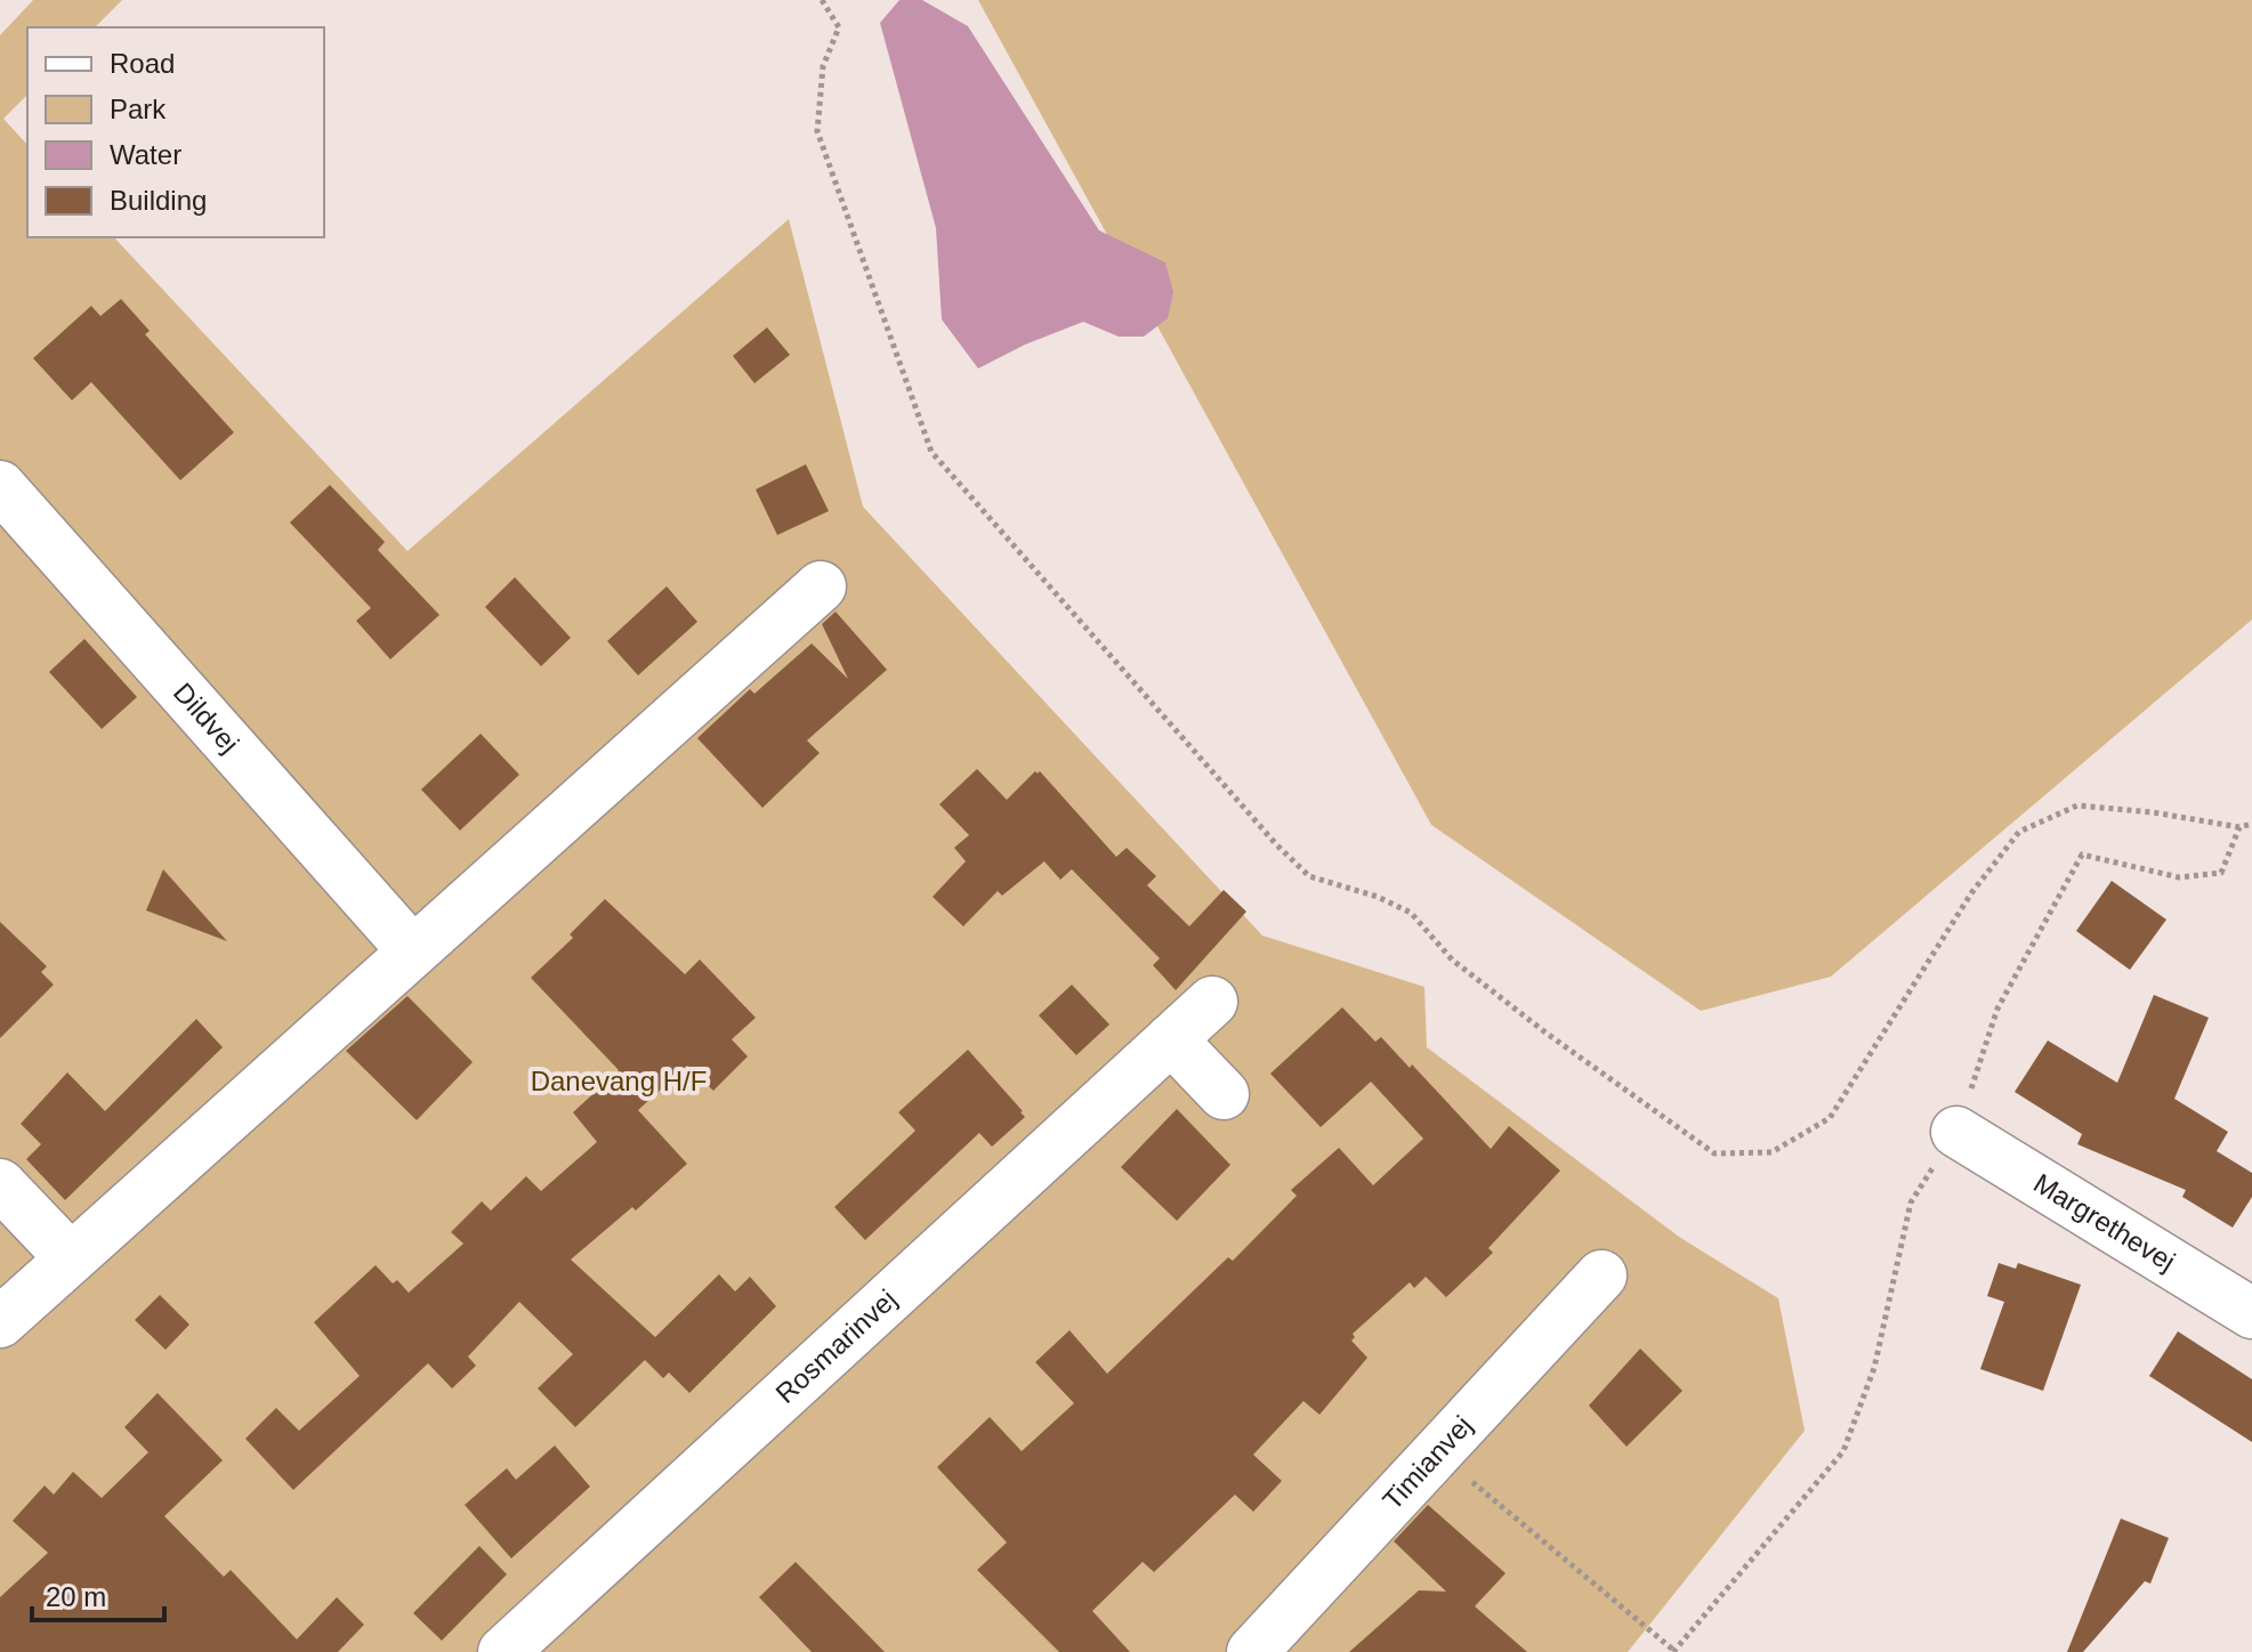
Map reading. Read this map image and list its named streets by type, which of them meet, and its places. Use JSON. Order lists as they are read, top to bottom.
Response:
{
  "streets": {
    "street": [
      "Dildvej",
      "Margrethevej",
      "Rosmarinvej",
      "Timianvej"
    ]
  },
  "parks": ["Danevang H/F"],
  "legend": [
    "Road",
    "Park",
    "Water",
    "Building"
  ],
  "scale_bar": "20 m"
}
